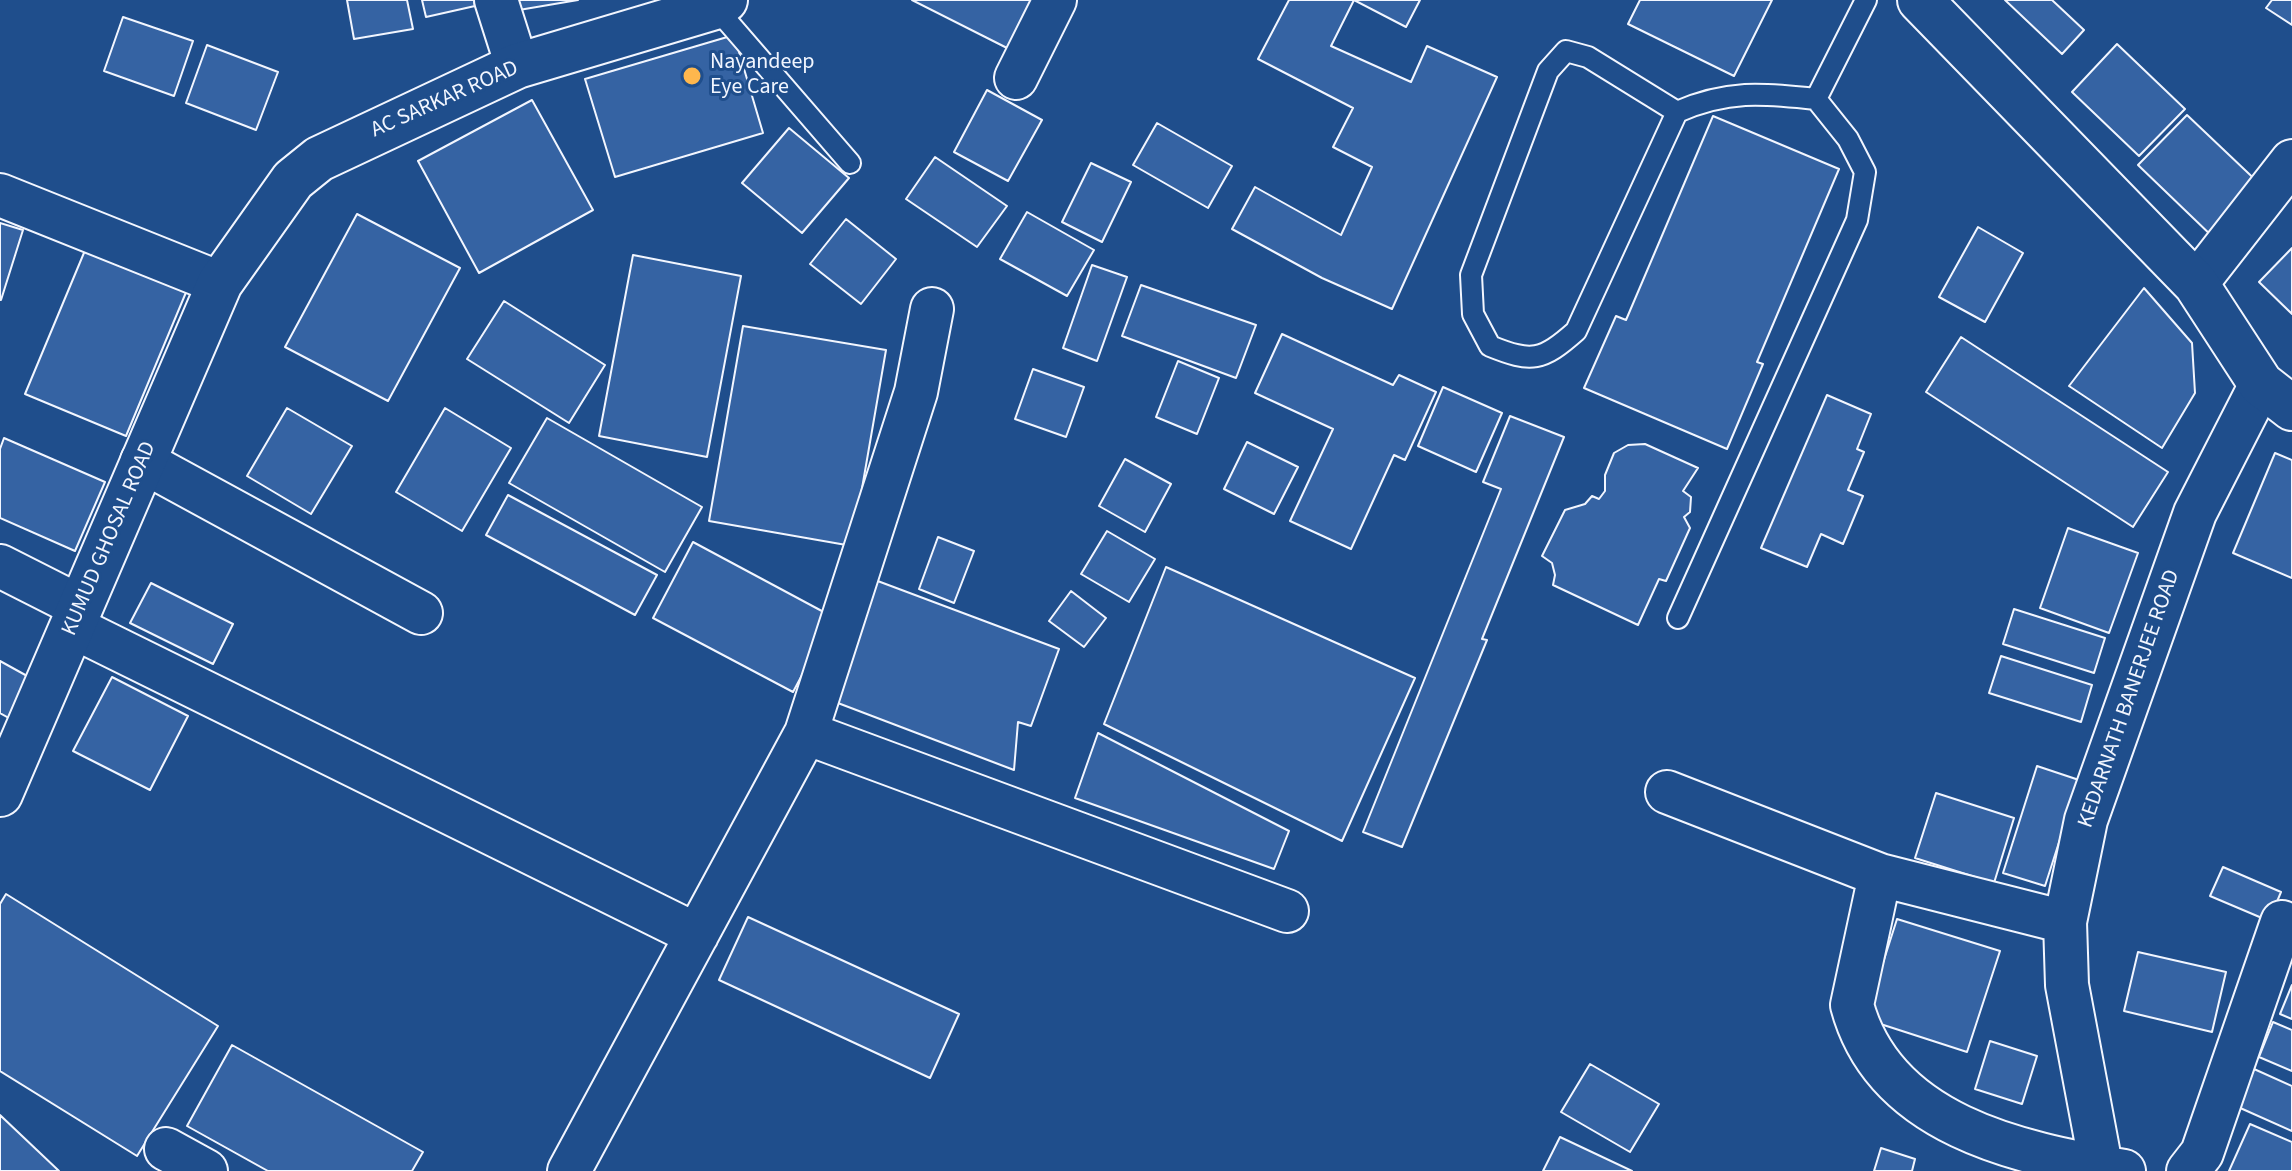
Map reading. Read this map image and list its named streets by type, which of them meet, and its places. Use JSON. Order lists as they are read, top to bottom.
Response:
{
  "streets": {
    "street": ["AC SARKAR ROAD", "KUMUD GHOSAL ROAD", "KEDARNATH BANERJEE ROAD"]
  },
  "crossings": [
    ["AC SARKAR ROAD", "KUMUD GHOSAL ROAD"]
  ],
  "places": ["Nayandeep Eye Care"]
}
